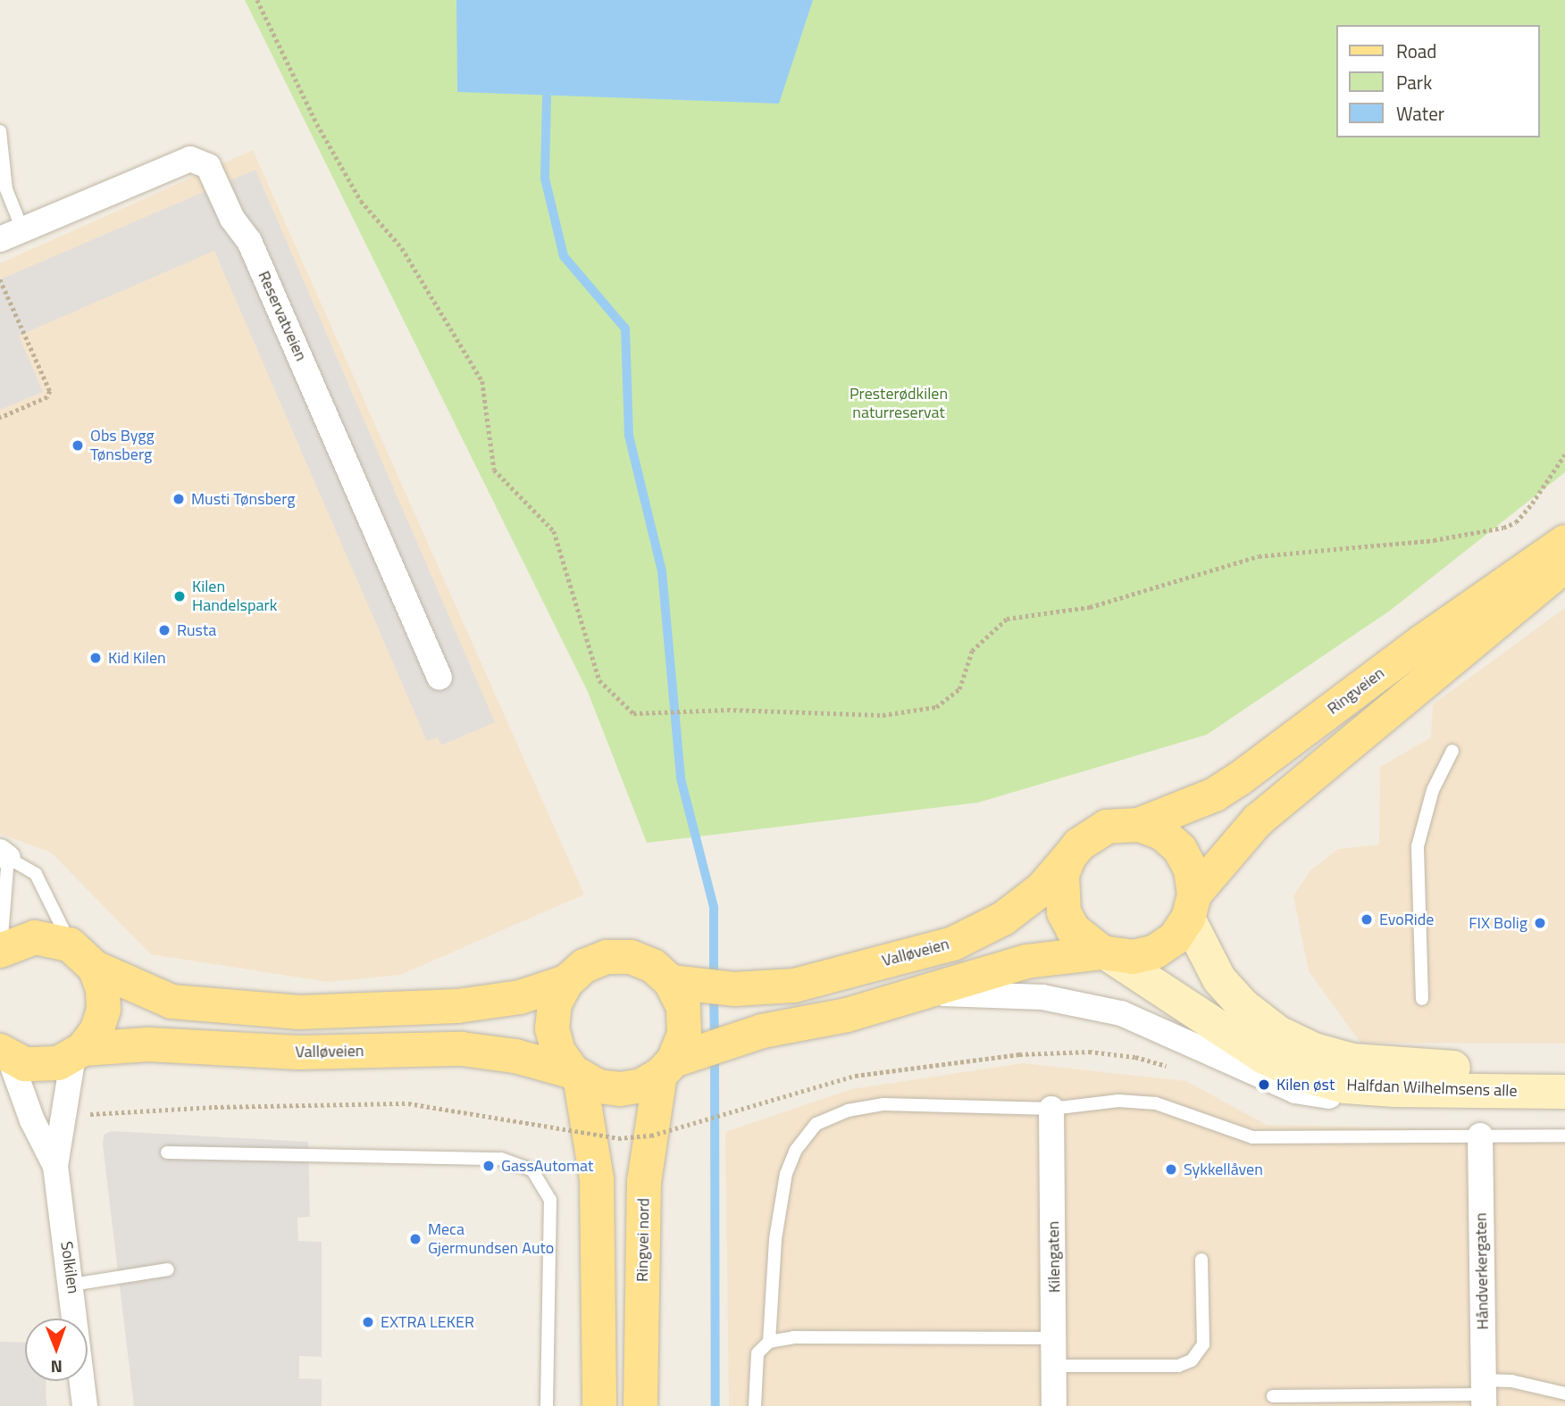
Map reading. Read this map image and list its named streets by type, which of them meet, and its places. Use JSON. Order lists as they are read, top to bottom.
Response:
{
  "streets": {
    "main road": [
      "Ringveien",
      "Valløveien",
      "Halfdan Wilhelmsens alle",
      "Ringvei nord"
    ],
    "street": [
      "Reservatveien",
      "Kilengaten",
      "Solkilen",
      "Håndverkergaten"
    ]
  },
  "crossings": [
    ["Ringveien", "Valløveien"],
    ["Ringveien", "Halfdan Wilhelmsens alle"],
    ["Valløveien", "Halfdan Wilhelmsens alle"],
    ["Valløveien", "Ringvei nord"],
    ["Valløveien", "Solkilen"]
  ],
  "parks": ["Presterødkilen naturreservat"],
  "places": [
    "Obs Bygg Tønsberg",
    "Musti Tønsberg",
    "Kilen Handelspark",
    "Rusta",
    "Kid Kilen",
    "EvoRide",
    "FIX Bolig",
    "Kilen øst",
    "GassAutomat",
    "Sykkellåven",
    "Meca Gjermundsen Auto",
    "EXTRA LEKER"
  ],
  "legend": ["Road", "Park", "Water"],
  "north": "bottom"
}
